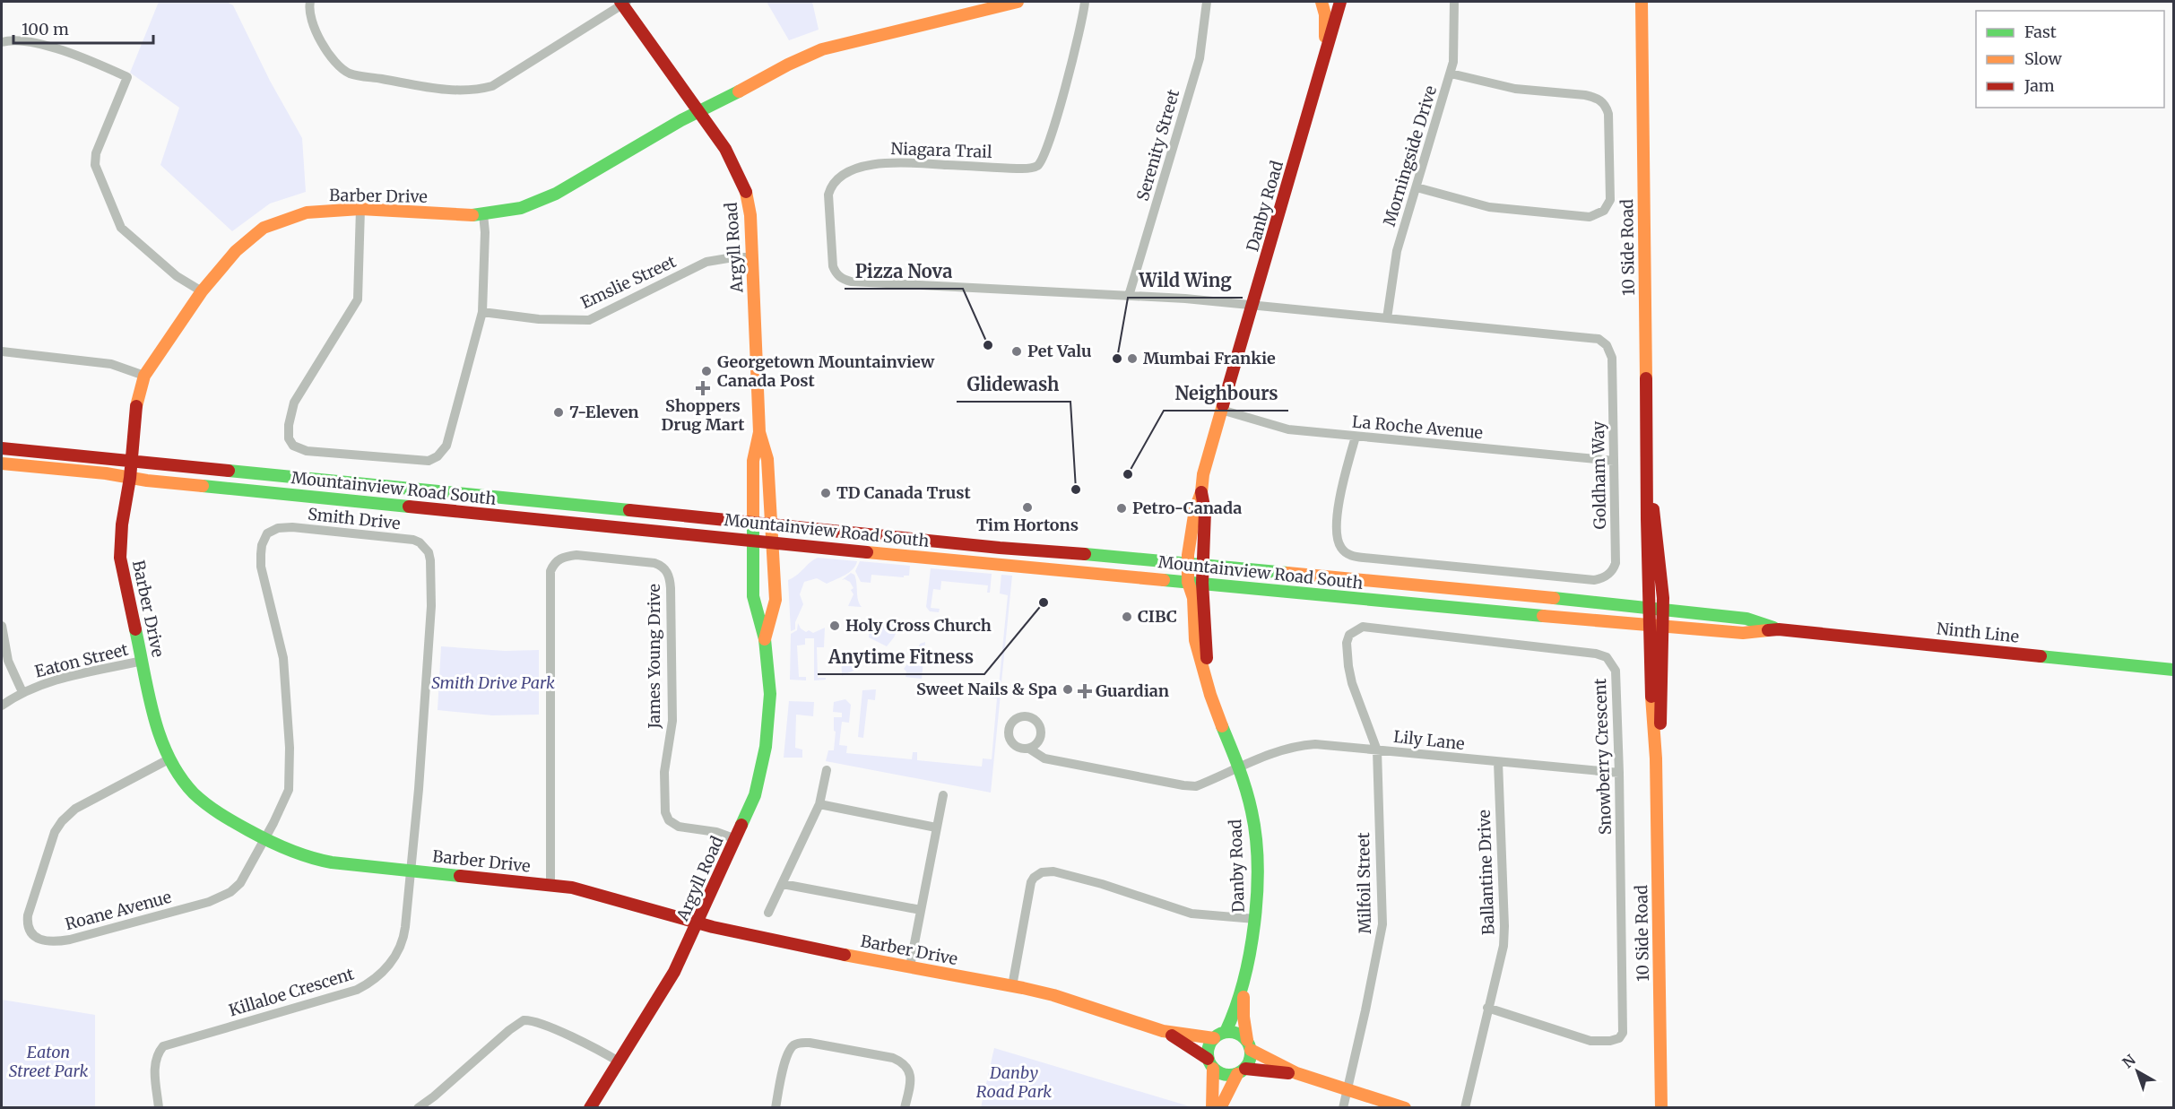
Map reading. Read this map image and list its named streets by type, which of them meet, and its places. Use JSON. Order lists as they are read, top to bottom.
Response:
{
  "streets": {
    "street": [
      "Serenity Street",
      "Niagara Trail",
      "Morningside Drive",
      "Barber Drive",
      "Danby Road",
      "Argyll Road",
      "10 Side Road",
      "Emslie Street",
      "La Roche Avenue",
      "Goldham Way",
      "Mountainview Road South",
      "Smith Drive",
      "Ninth Line",
      "James Young Drive",
      "Eaton Street",
      "Lily Lane",
      "Snowberry Crescent",
      "Ballantine Drive",
      "Milfoil Street",
      "Roane Avenue",
      "Killaloe Crescent"
    ]
  },
  "crossings": [
    ["Serenity Street", "Niagara Trail"],
    ["Niagara Trail", "Danby Road"],
    ["Niagara Trail", "Goldham Way"],
    ["Morningside Drive", "Goldham Way"],
    ["Barber Drive", "Danby Road"],
    ["Barber Drive", "Argyll Road"],
    ["Barber Drive", "Mountainview Road South"],
    ["Barber Drive", "Smith Drive"],
    ["Barber Drive", "James Young Drive"],
    ["Barber Drive", "Eaton Street"],
    ["Barber Drive", "Roane Avenue"],
    ["Barber Drive", "Killaloe Crescent"],
    ["Danby Road", "La Roche Avenue"],
    ["Danby Road", "Goldham Way"],
    ["Danby Road", "Mountainview Road South"],
    ["Danby Road", "Lily Lane"],
    ["Argyll Road", "Emslie Street"],
    ["Argyll Road", "Mountainview Road South"],
    ["Argyll Road", "James Young Drive"],
    ["10 Side Road", "Mountainview Road South"],
    ["10 Side Road", "Ninth Line"],
    ["La Roche Avenue", "Goldham Way"],
    ["Mountainview Road South", "Ninth Line"],
    ["Smith Drive", "Roane Avenue"],
    ["Smith Drive", "Killaloe Crescent"],
    ["Lily Lane", "Snowberry Crescent"],
    ["Lily Lane", "Ballantine Drive"],
    ["Lily Lane", "Milfoil Street"],
    ["Snowberry Crescent", "Ballantine Drive"],
    ["Snowberry Crescent", "Milfoil Street"]
  ],
  "parks": ["Smith Drive Park", "Eaton Street Park", "Danby Road Park"],
  "places": {
    "other": [
      "Pizza Nova",
      "Pet Valu",
      "Wild Wing",
      "Mumbai Frankie",
      "Georgetown Mountainview Canada Post",
      "7-Eleven",
      "Neighbours",
      "Glidewash",
      "TD Canada Trust",
      "Tim Hortons",
      "Petro-Canada",
      "Anytime Fitness",
      "CIBC",
      "Holy Cross Church",
      "Sweet Nails & Spa"
    ],
    "health": ["Shoppers Drug Mart", "Guardian"]
  },
  "legend": ["Fast", "Slow", "Jam"],
  "scale_bar": "100 m",
  "north": "top left"
}
